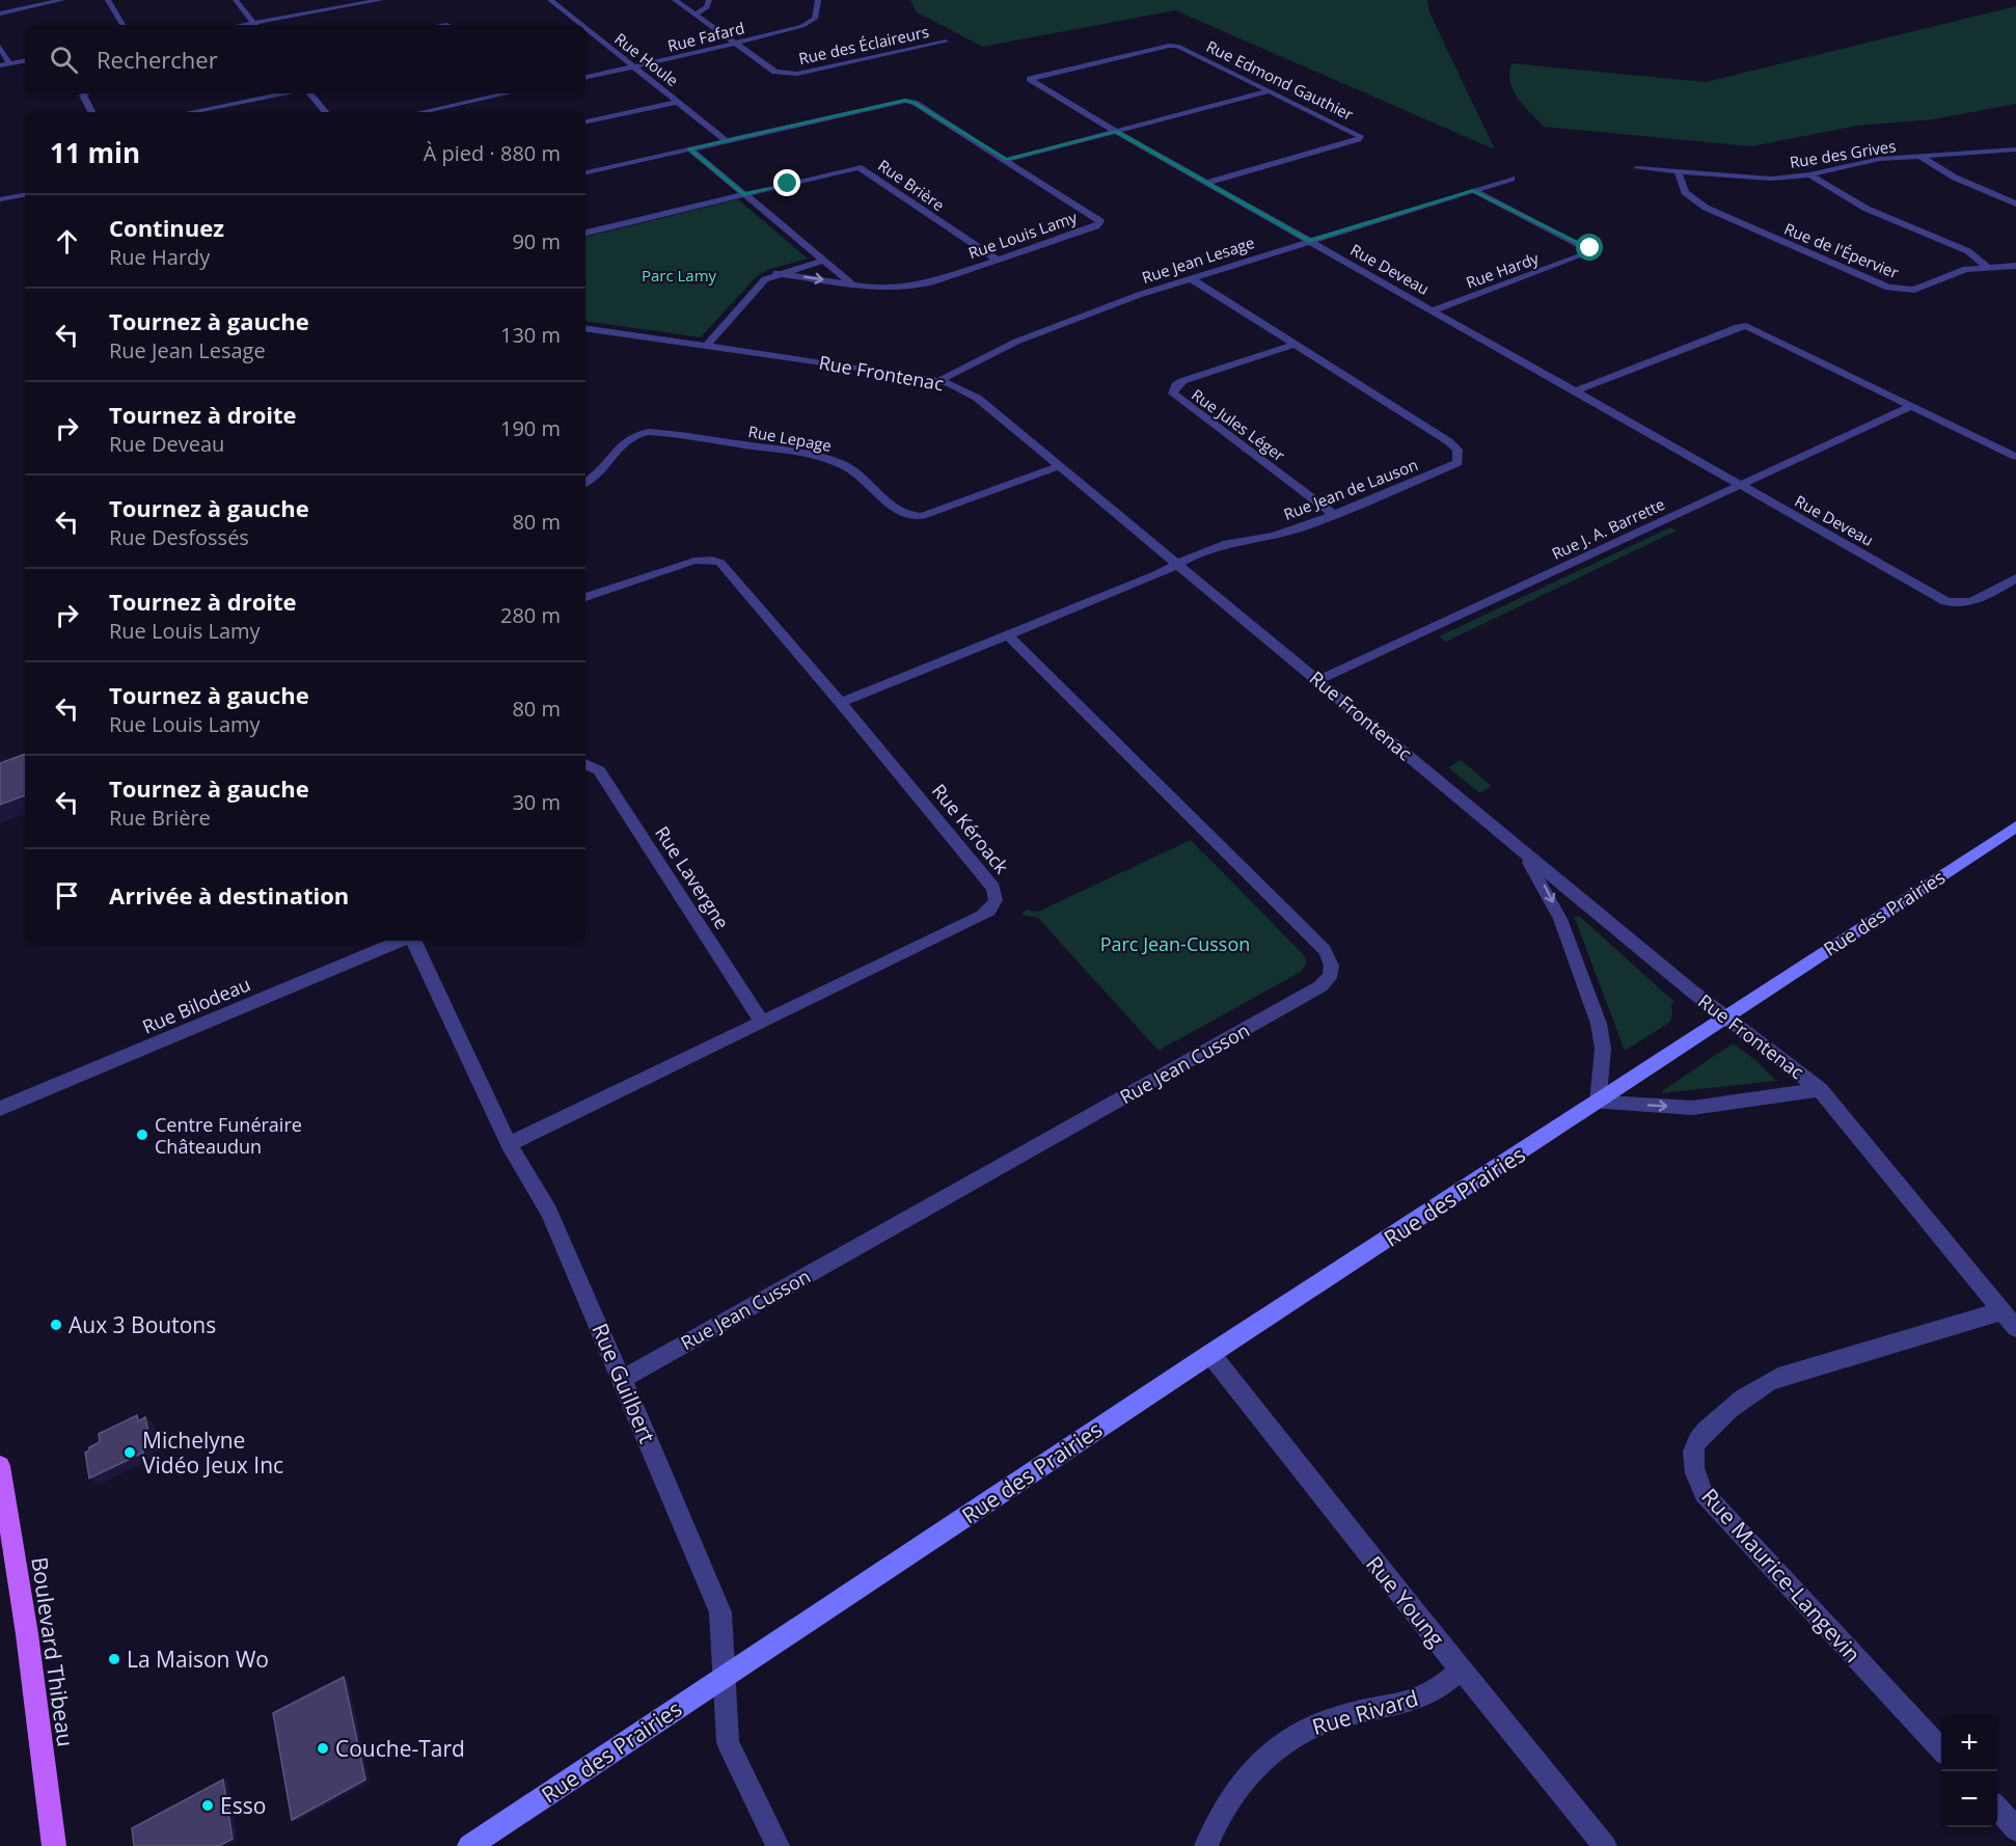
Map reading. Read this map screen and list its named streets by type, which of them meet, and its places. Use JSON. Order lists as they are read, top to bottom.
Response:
{
  "streets": {
    "main road": ["Rue des Prairies", "Boulevard Thibeau"],
    "street": [
      "Rue Fafard",
      "Rue des Éclaireurs",
      "Rue Houle",
      "Rue Edmond Gauthier",
      "Rue des Grives",
      "Rue Brière",
      "Rue Louis Lamy",
      "Rue de l'Épervier",
      "Rue Jean Lesage",
      "Rue Deveau",
      "Rue Hardy",
      "Rue Frontenac",
      "Rue Jules Léger",
      "Rue Lepage",
      "Rue Jean de Lauson",
      "Rue J. A. Barrette",
      "Rue Kéroack",
      "Rue Lavergne",
      "Rue Bilodeau",
      "Rue Jean Cusson",
      "Rue Guilbert",
      "Rue Maurice-Langevin",
      "Rue Young",
      "Rue Rivard"
    ]
  },
  "crossings": [
    ["Rue Fafard", "Rue des Éclaireurs"],
    ["Rue Fafard", "Rue Houle"],
    ["Rue Houle", "Rue Louis Lamy"],
    ["Rue Edmond Gauthier", "Rue Deveau"],
    ["Rue des Grives", "Rue de l'Épervier"],
    ["Rue Brière", "Rue Louis Lamy"],
    ["Rue Jean Lesage", "Rue Deveau"],
    ["Rue Jean Lesage", "Rue Hardy"],
    ["Rue Jean Lesage", "Rue Frontenac"],
    ["Rue Jean Lesage", "Rue Jean de Lauson"],
    ["Rue Deveau", "Rue Hardy"],
    ["Rue Deveau", "Rue J. A. Barrette"],
    ["Rue Frontenac", "Rue Lepage"],
    ["Rue Frontenac", "Rue Jean de Lauson"],
    ["Rue Frontenac", "Rue J. A. Barrette"],
    ["Rue Frontenac", "Rue des Prairies"],
    ["Rue Frontenac", "Rue Maurice-Langevin"],
    ["Rue Jules Léger", "Rue Jean de Lauson"],
    ["Rue Jean de Lauson", "Rue Kéroack"],
    ["Rue Jean de Lauson", "Rue Jean Cusson"],
    ["Rue Kéroack", "Rue Lavergne"],
    ["Rue Kéroack", "Rue Guilbert"],
    ["Rue des Prairies", "Rue Guilbert"],
    ["Rue des Prairies", "Rue Young"],
    ["Rue Jean Cusson", "Rue Guilbert"],
    ["Rue Young", "Rue Rivard"]
  ],
  "parks": ["Parc Lamy", "Parc Jean-Cusson"],
  "places": [
    "Centre Funéraire Châteaudun",
    "Aux 3 Boutons",
    "Michelyne Vidéo Jeux Inc",
    "La Maison Wo",
    "Couche-Tard",
    "Esso"
  ],
  "page": {
    "search": "Rechercher",
    "heading": ["11 min", "À pied · 880 m"],
    "list": [
      ["Continuez", "Rue Hardy", "90 m"],
      ["Tournez à gauche", "Rue Jean Lesage", "130 m"],
      ["Tournez à droite", "Rue Deveau", "190 m"],
      ["Tournez à gauche", "Rue Desfossés", "80 m"],
      ["Tournez à droite", "Rue Louis Lamy", "280 m"],
      ["Tournez à gauche", "Rue Louis Lamy", "80 m"],
      ["Tournez à gauche", "Rue Brière", "30 m"],
      "Arrivée à destination"
    ],
    "map_buttons": ["+", "−"]
  }
}
